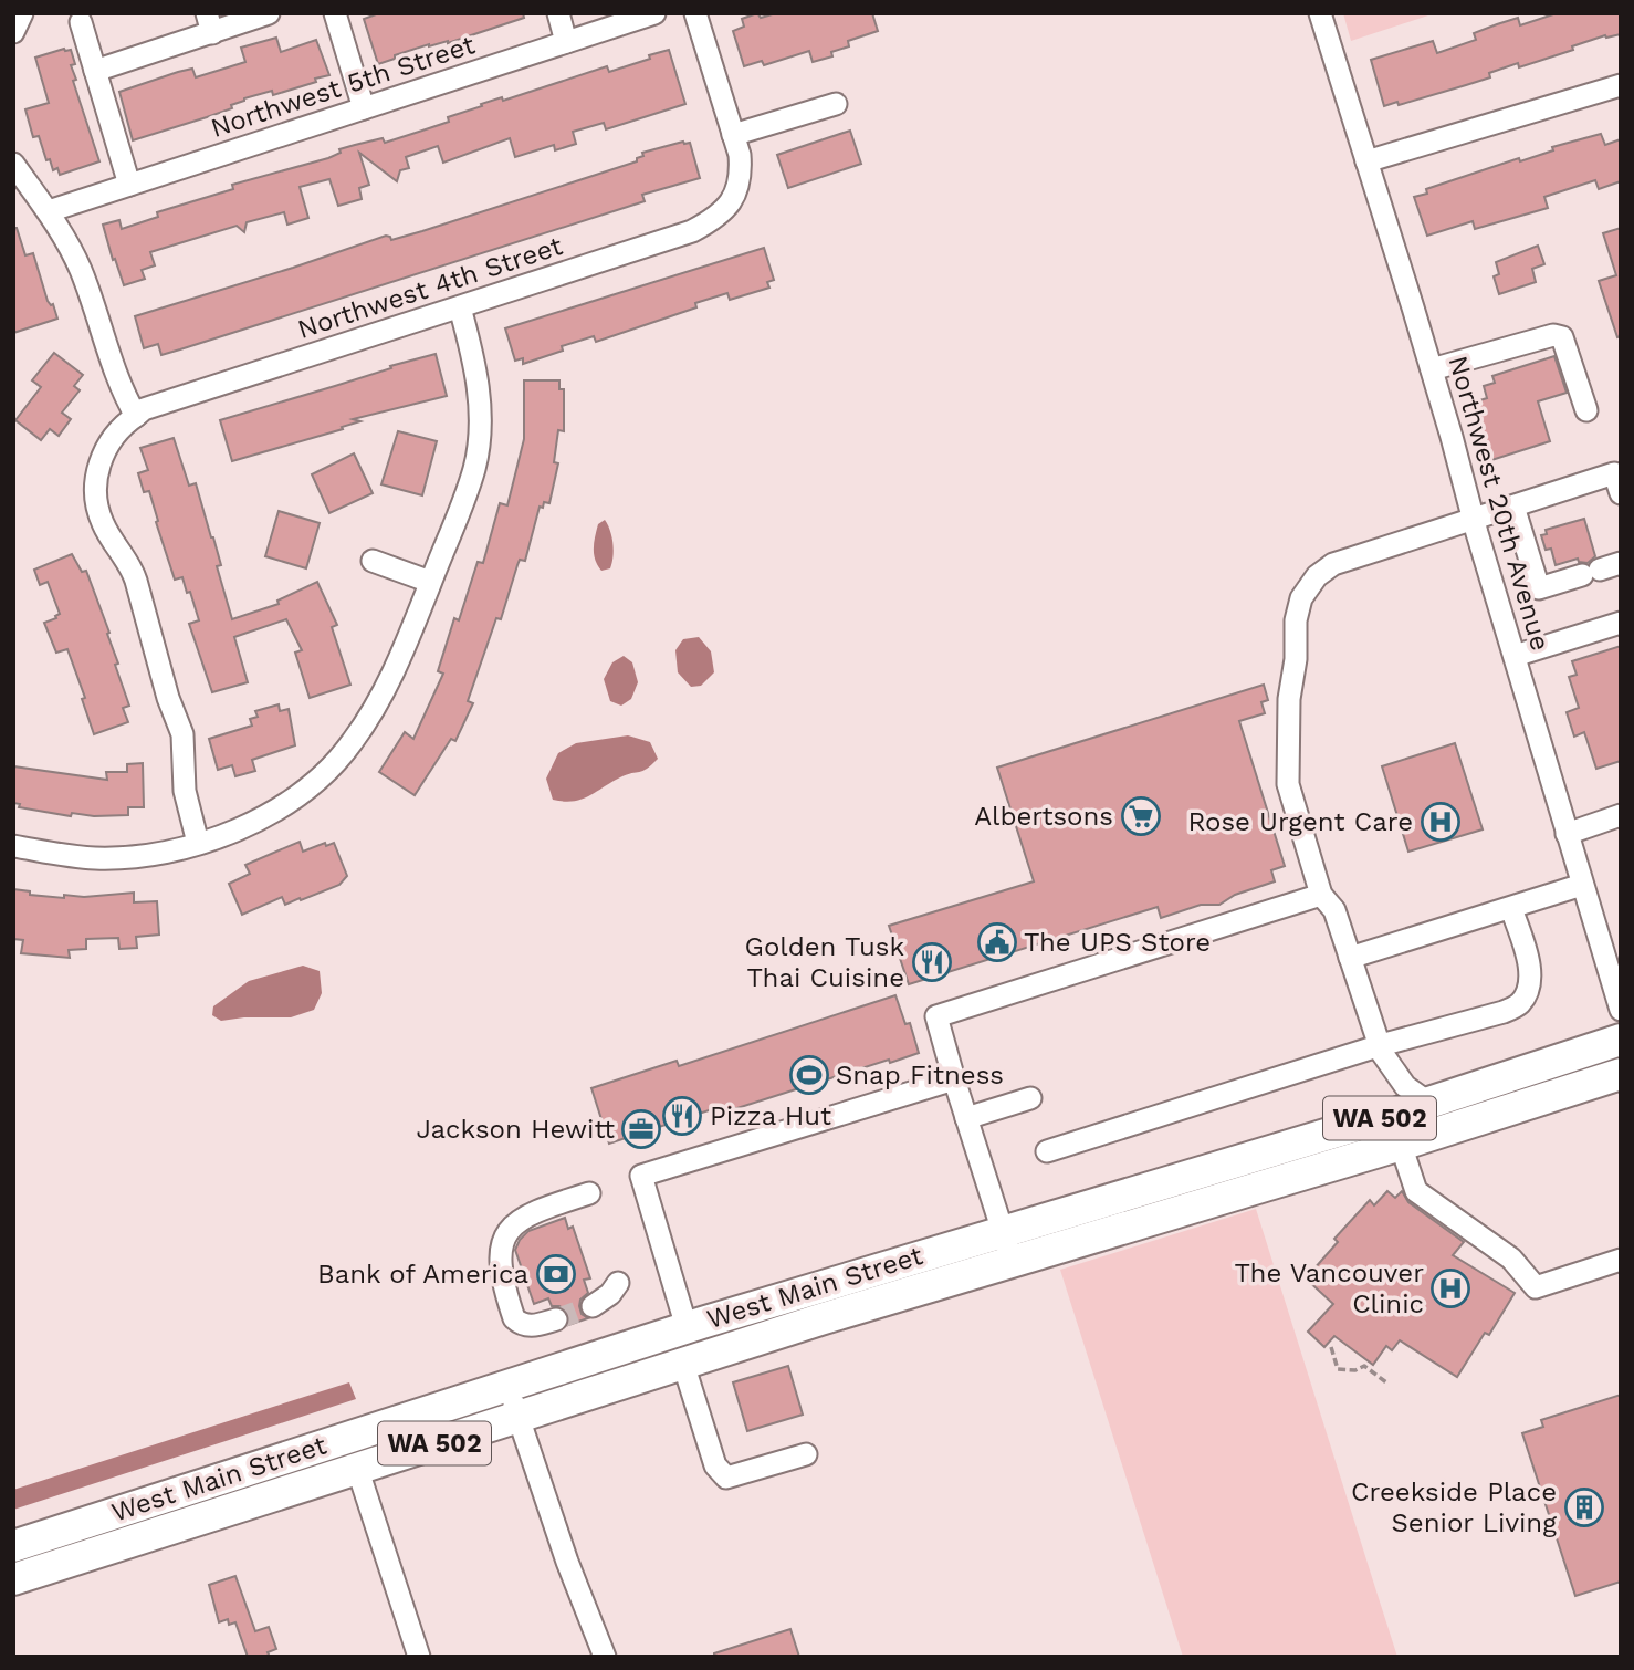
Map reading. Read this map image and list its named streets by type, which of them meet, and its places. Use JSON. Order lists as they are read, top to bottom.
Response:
{
  "streets": {
    "highway": ["WA 502", "West Main Street"],
    "street": ["Northwest 5th Street", "Northwest 4th Street", "Northwest 20th Avenue"]
  },
  "places": {
    "supermarket": ["Albertsons"],
    "hospital": ["Rose Urgent Care", "The Vancouver Clinic"],
    "public building": ["The UPS Store"],
    "restaurant": ["Golden Tusk Thai Cuisine", "Pizza Hut"],
    "sports": ["Snap Fitness"],
    "office": ["Jackson Hewitt"],
    "bank": ["Bank of America"],
    "building": ["Creekside Place Senior Living"]
  }
}
